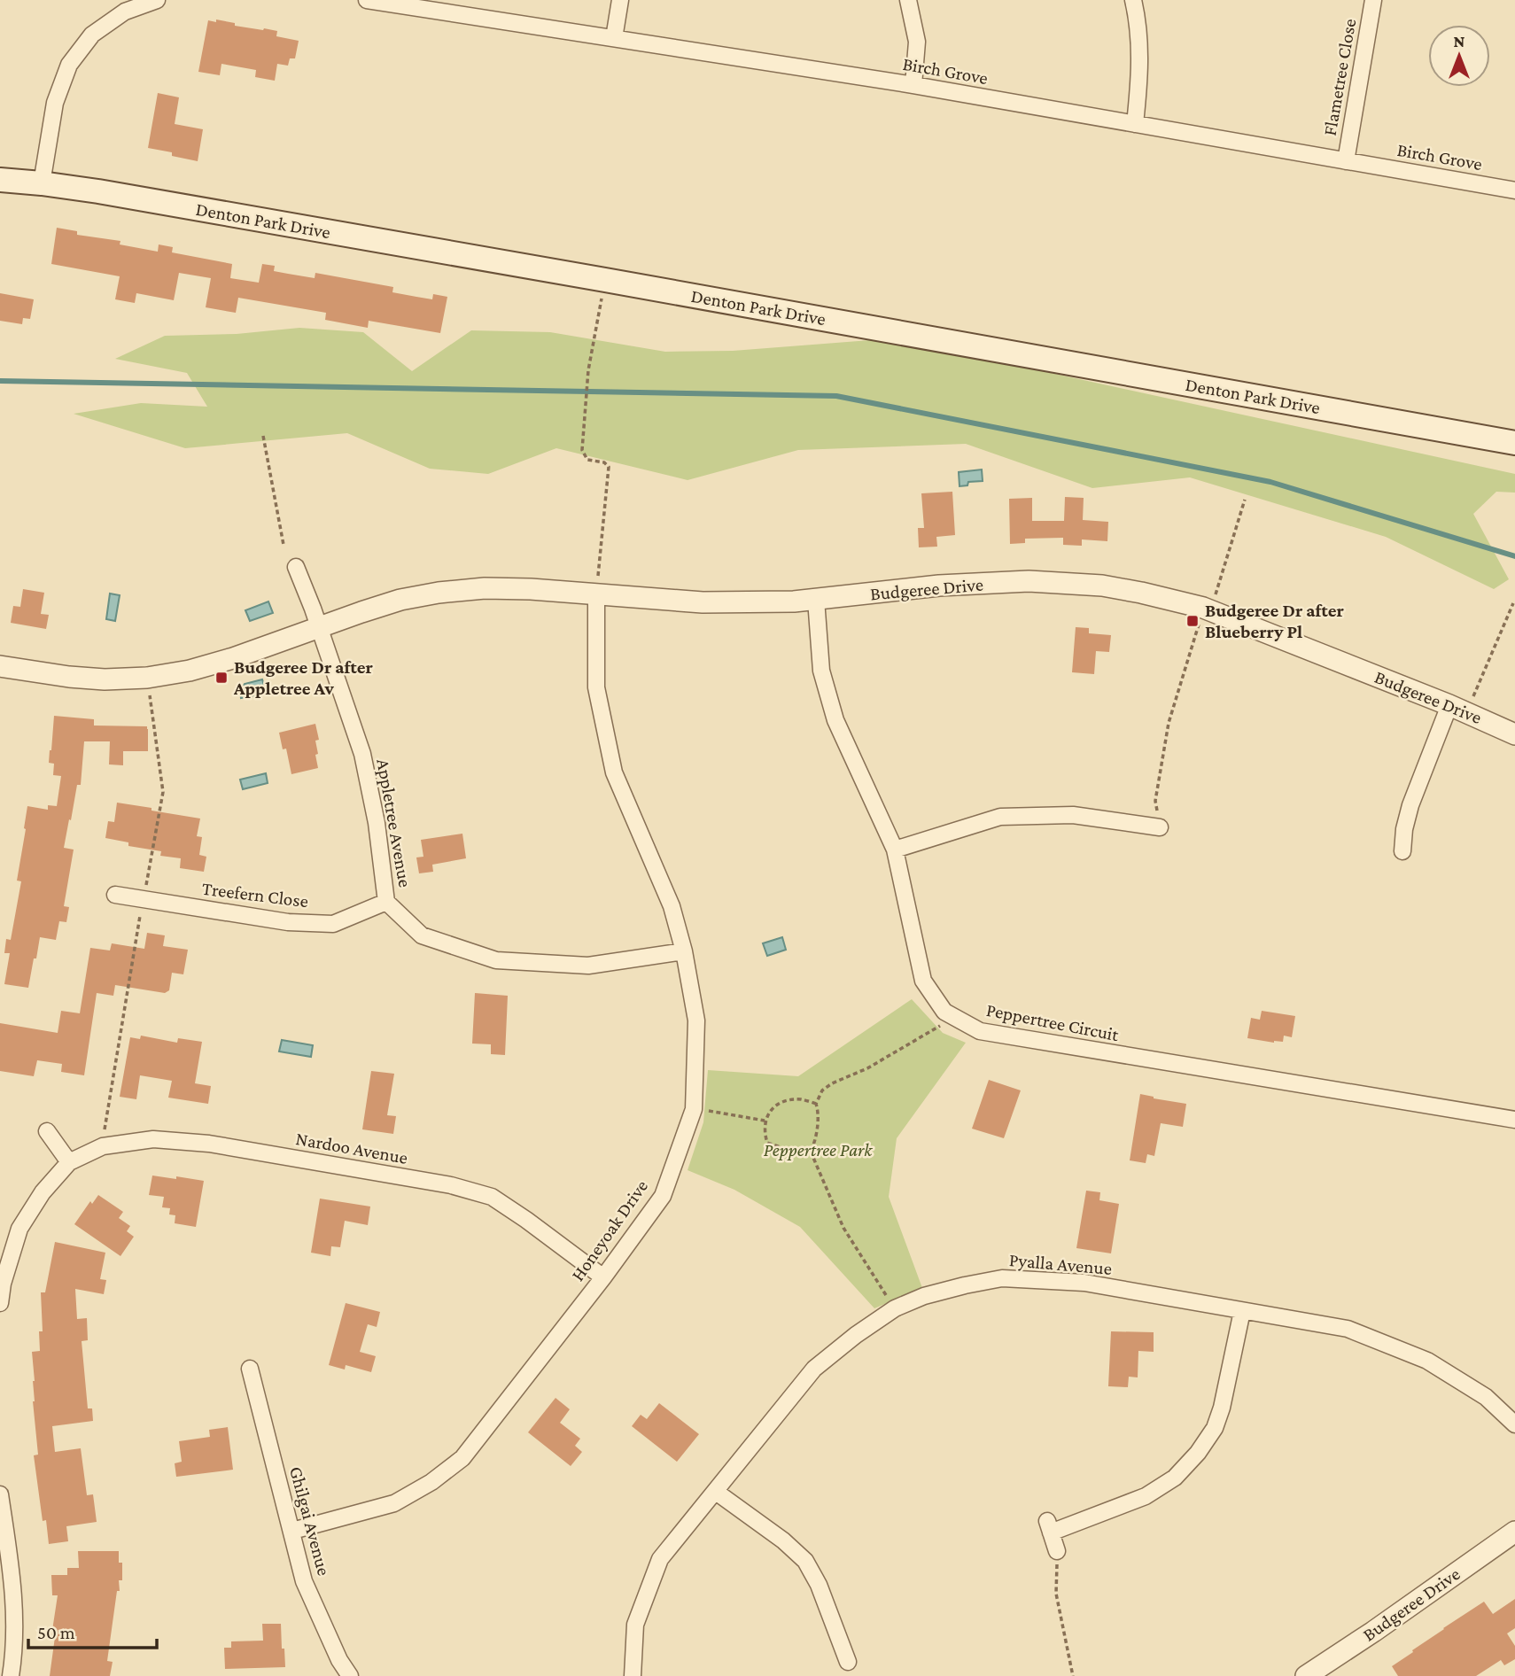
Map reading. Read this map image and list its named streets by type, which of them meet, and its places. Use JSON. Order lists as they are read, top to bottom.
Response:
{
  "streets": {
    "main road": ["Denton Park Drive"],
    "street": [
      "Birch Grove",
      "Flametree Close",
      "Budgeree Drive",
      "Appletree Avenue",
      "Treefern Close",
      "Peppertree Circuit",
      "Nardoo Avenue",
      "Honeyoak Drive",
      "Pyalla Avenue",
      "Ghilgai Avenue"
    ]
  },
  "crossings": [
    ["Birch Grove", "Flametree Close"],
    ["Budgeree Drive", "Appletree Avenue"],
    ["Budgeree Drive", "Peppertree Circuit"],
    ["Budgeree Drive", "Honeyoak Drive"],
    ["Appletree Avenue", "Treefern Close"],
    ["Appletree Avenue", "Honeyoak Drive"],
    ["Nardoo Avenue", "Honeyoak Drive"],
    ["Honeyoak Drive", "Ghilgai Avenue"]
  ],
  "parks": ["Peppertree Park"],
  "places": {
    "transit": ["Budgeree Dr after Blueberry Pl", "Budgeree Dr after Appletree Av"]
  },
  "scale_bar": "50 m",
  "north": "top"
}
